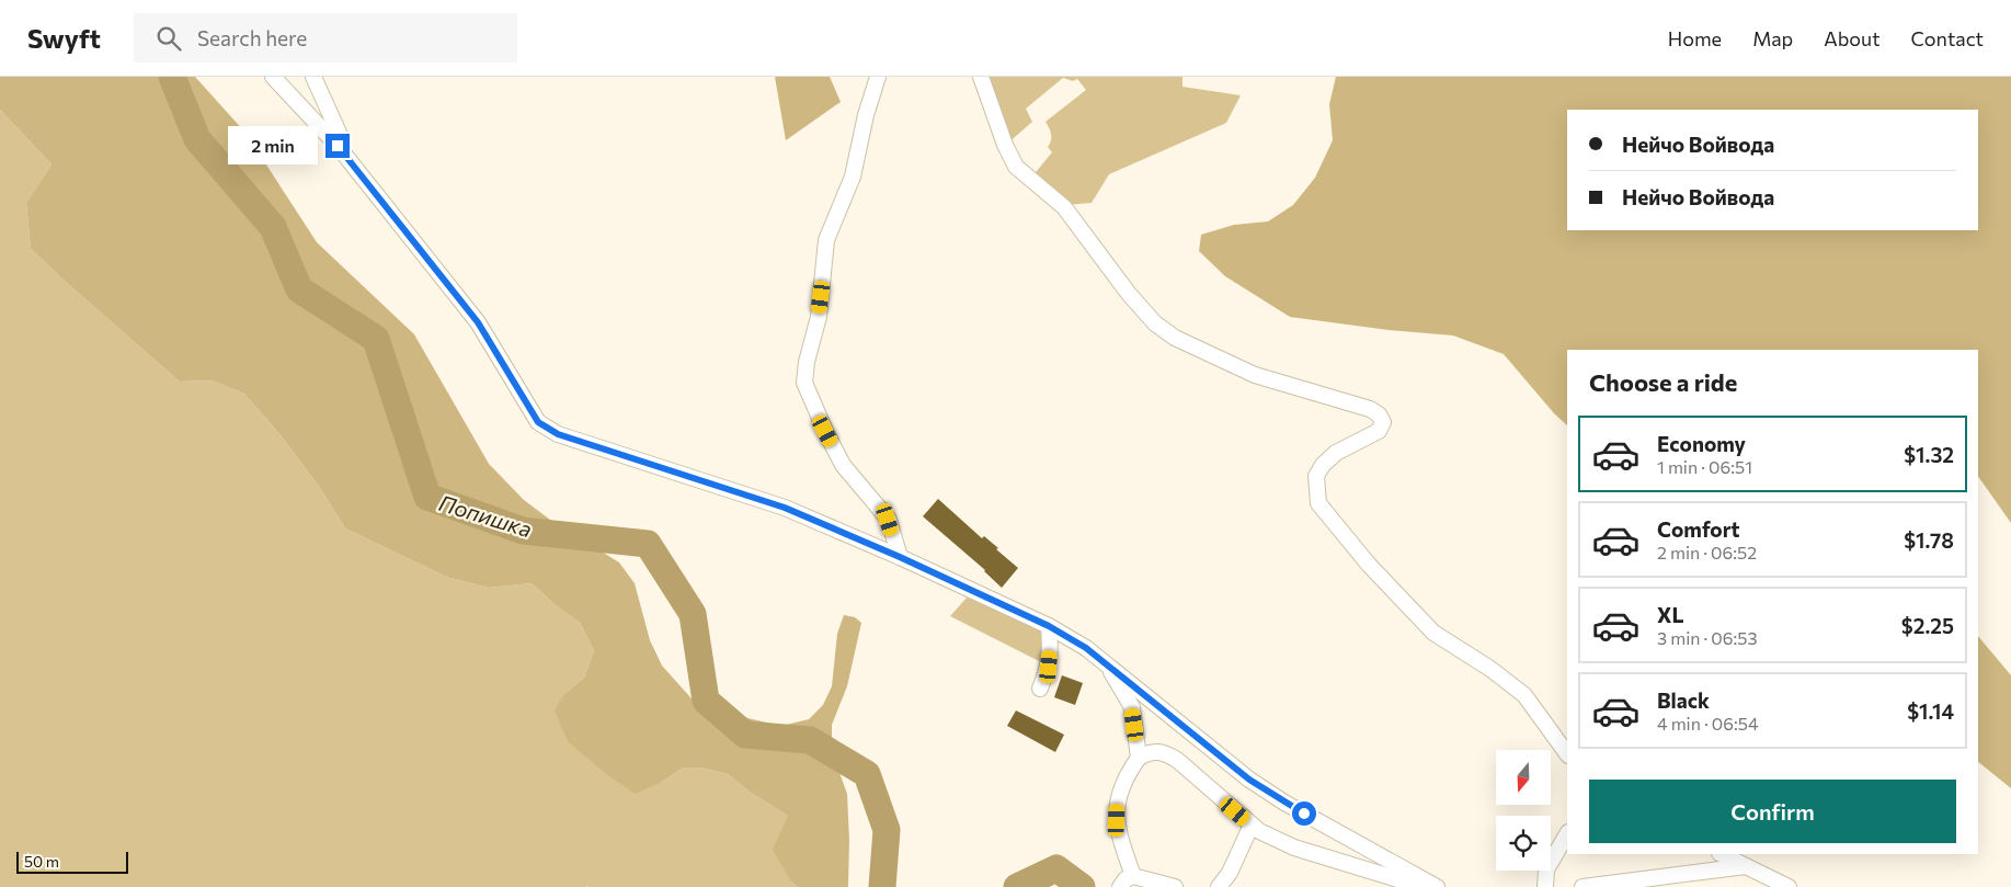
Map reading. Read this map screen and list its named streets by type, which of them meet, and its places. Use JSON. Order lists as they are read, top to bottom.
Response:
{
  "water": ["Попишка"],
  "scale_bar": "50 m",
  "north": "bottom",
  "page": {
    "header": "Swyft",
    "search": "Search here",
    "nav": [
      "Home",
      "Map",
      "About",
      "Contact"
    ],
    "banner": ["Нейчо Войвода", "Нейчо Войвода"],
    "bubble": "2 min",
    "heading": "Choose a ride",
    "list": [
      {
        "name": "Economy",
        "note": "1 min · 06:51",
        "value": "$1.32"
      },
      {
        "name": "Comfort",
        "note": "2 min · 06:52",
        "value": "$1.78"
      },
      {
        "name": "XL",
        "note": "3 min · 06:53",
        "value": "$2.25"
      },
      {
        "name": "Black",
        "note": "4 min · 06:54",
        "value": "$1.14"
      }
    ],
    "buttons": "Confirm",
    "scale": "50 m"
  }
}
